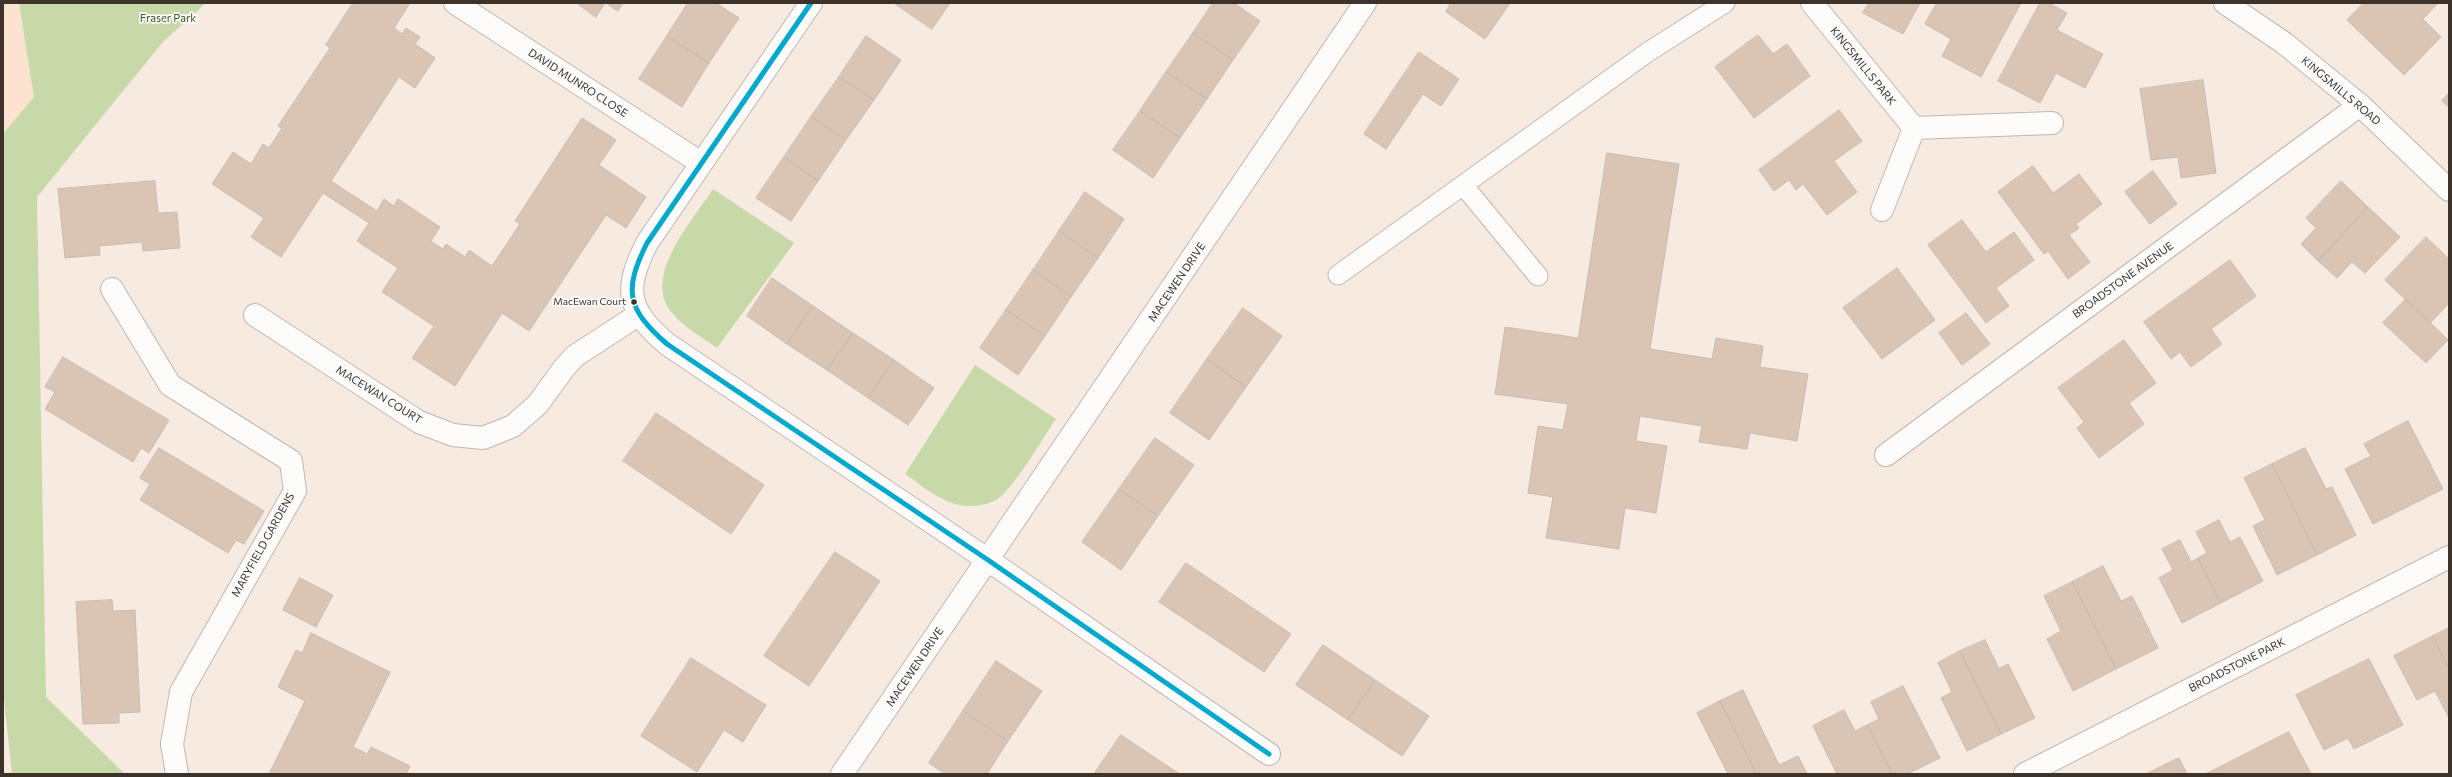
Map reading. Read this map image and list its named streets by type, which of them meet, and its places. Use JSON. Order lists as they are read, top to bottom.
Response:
{
  "streets": {
    "street": [
      "KINGSMILLS PARK",
      "DAVID MUNRO CLOSE",
      "KINGSMILLS ROAD",
      "BROADSTONE AVENUE",
      "MACEWEN DRIVE",
      "MACEWAN COURT",
      "MARYFIELD GARDENS",
      "BROADSTONE PARK"
    ]
  },
  "crossings": [
    ["KINGSMILLS ROAD", "BROADSTONE AVENUE"]
  ],
  "parks": ["Fraser Park"],
  "places": ["MacEwan Court"]
}
